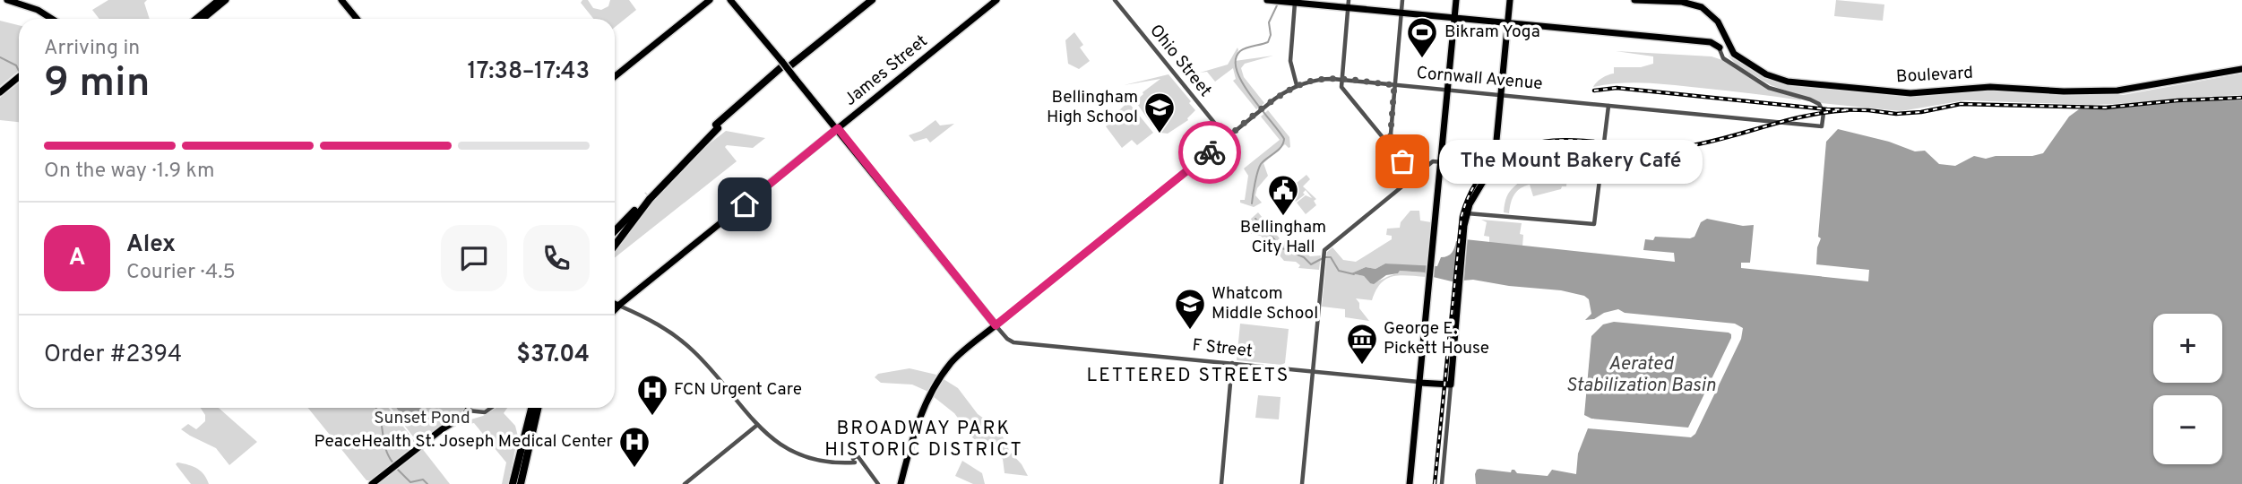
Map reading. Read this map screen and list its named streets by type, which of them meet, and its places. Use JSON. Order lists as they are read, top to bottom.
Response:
{
  "streets": {
    "main road": [
      "James Street",
      "Boulevard",
      "Cornwall Avenue",
      "F Street"
    ],
    "street": ["Ohio Street"]
  },
  "crossings": [
    ["Ohio Street", "Cornwall Avenue"],
    ["Boulevard", "Cornwall Avenue"],
    ["Cornwall Avenue", "F Street"]
  ],
  "districts": ["LETTERED STREETS", "BROADWAY PARK HISTORIC DISTRICT"],
  "water": ["Aerated Stabilization Basin"],
  "parks": ["Sunset Pond"],
  "places": {
    "sports": ["Bikram Yoga"],
    "school or university": ["Bellingham High School", "Whatcom Middle School"],
    "other": ["The Mount Bakery Café"],
    "public building": ["Bellingham City Hall"],
    "museum": ["George E. Pickett House"],
    "hospital": ["FCN Urgent Care", "PeaceHealth St. Joseph Medical Center"]
  },
  "page": {
    "heading": ["9 min", "Arriving in", "17:38–17:43"],
    "panel": [
      "Alex",
      "Courier · 4.5",
      "Order #2394",
      "$37.04"
    ],
    "bar": "On the way · 1.9 km",
    "bubble": "The Mount Bakery Café",
    "round": "A",
    "map_buttons": ["+", "−"]
  }
}
